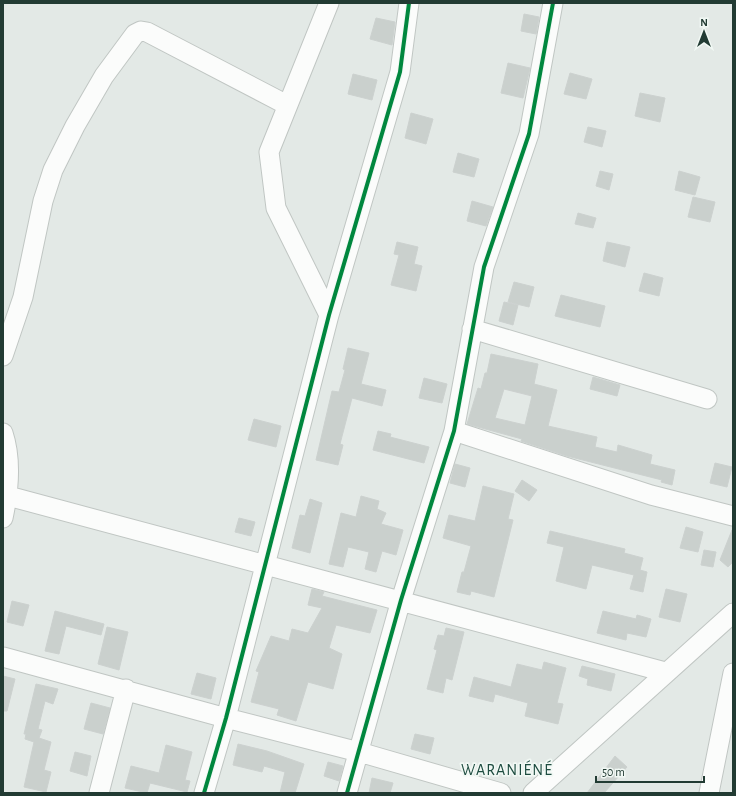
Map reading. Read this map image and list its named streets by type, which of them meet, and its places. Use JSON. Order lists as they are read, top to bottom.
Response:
{
  "districts": ["WARANIÉNÉ"],
  "scale_bar": "50 m",
  "north": "top"
}
